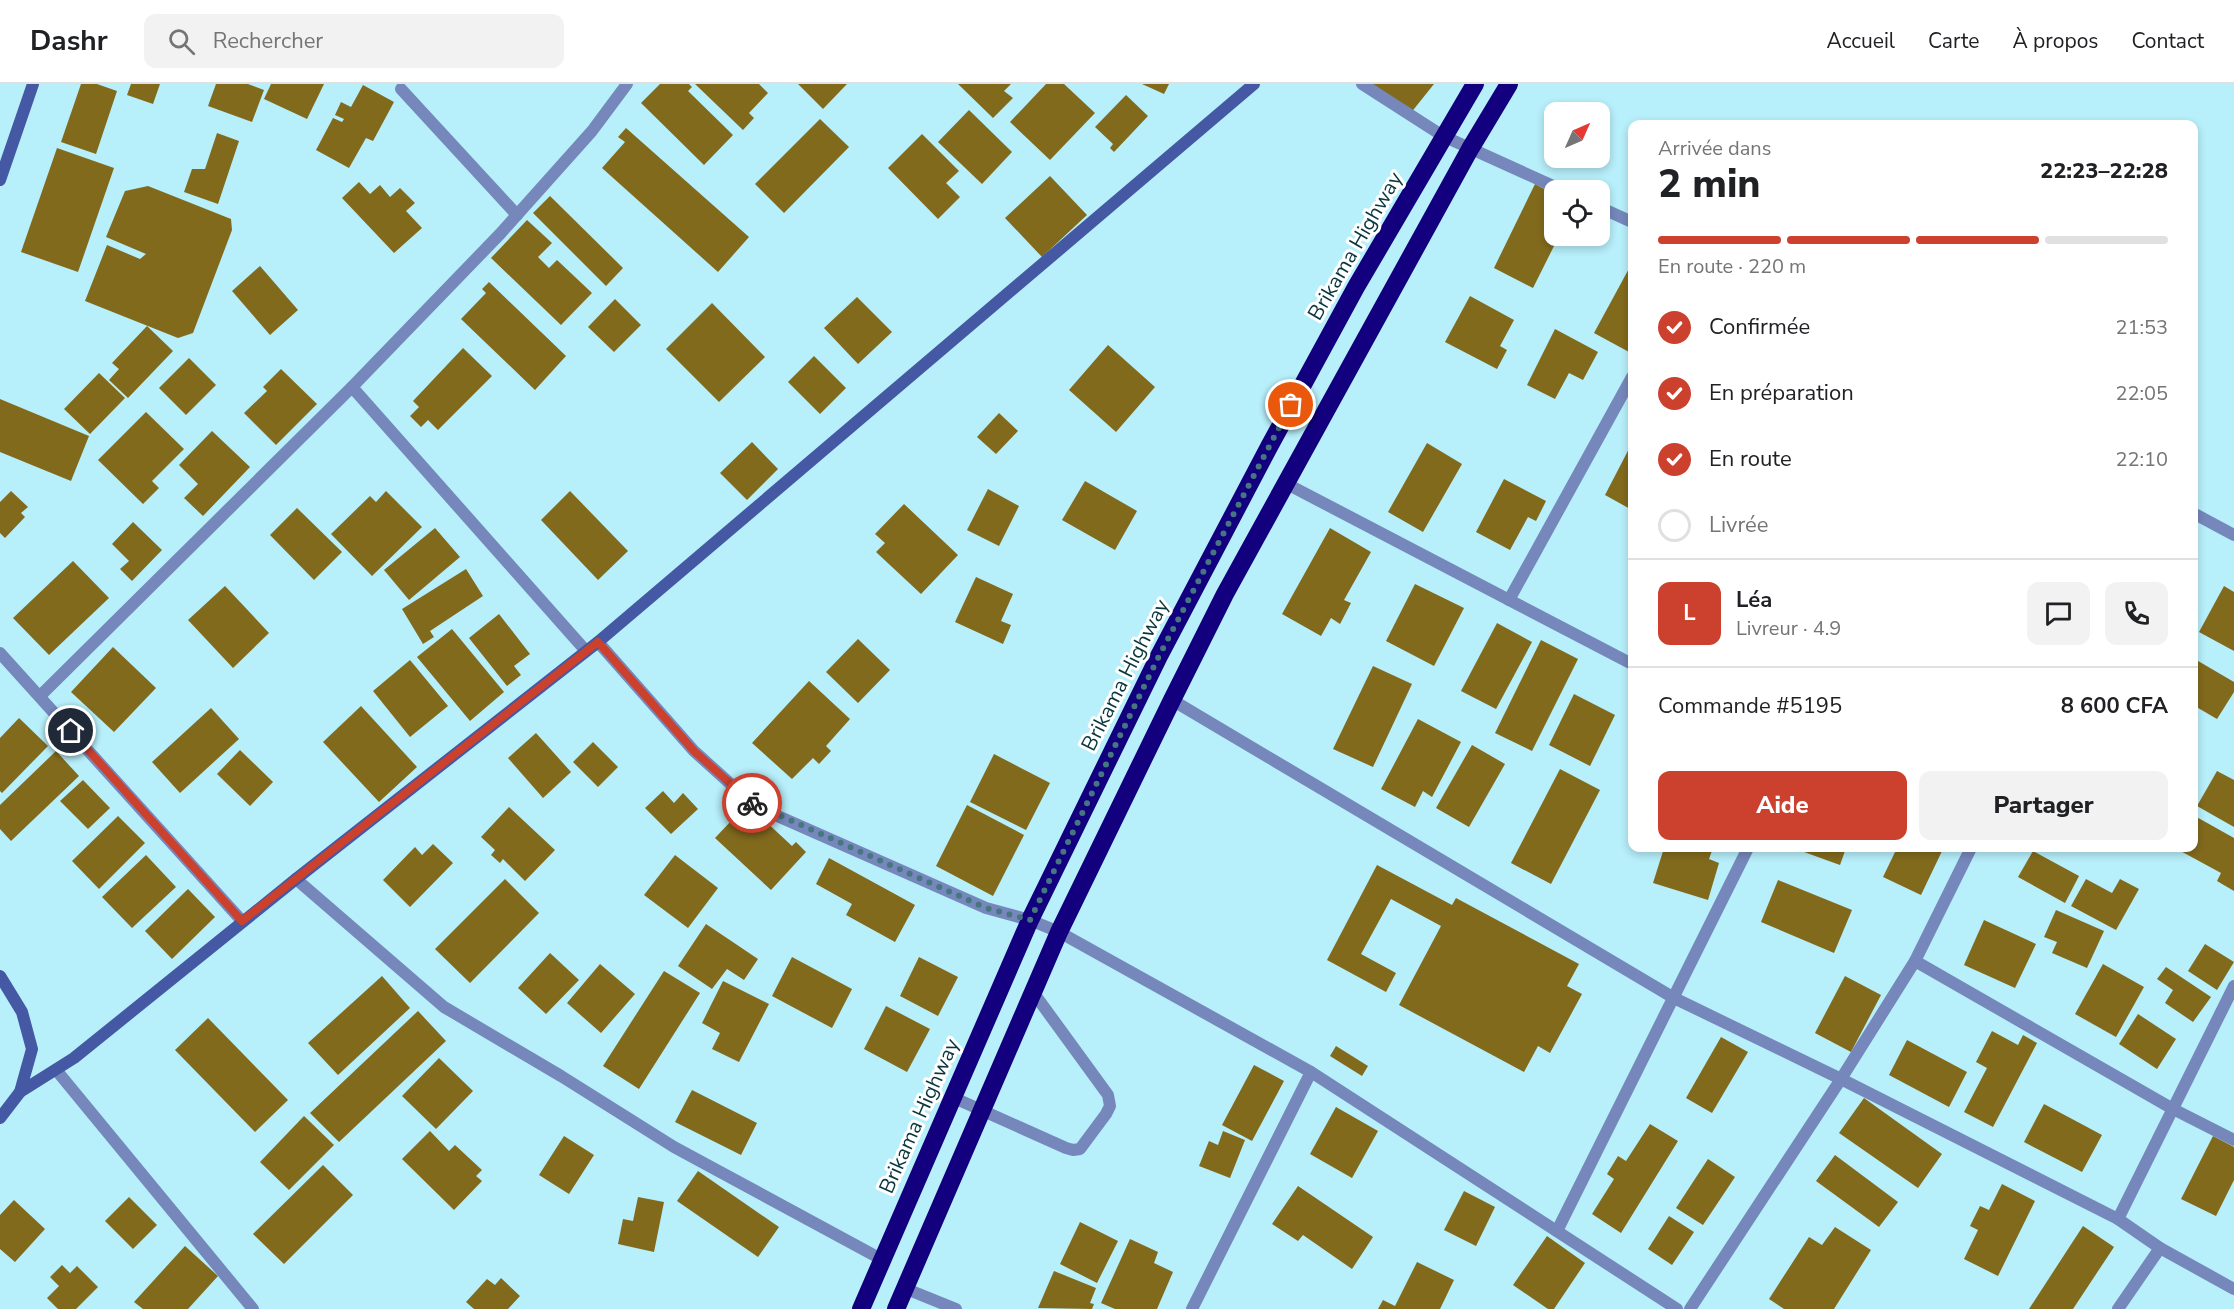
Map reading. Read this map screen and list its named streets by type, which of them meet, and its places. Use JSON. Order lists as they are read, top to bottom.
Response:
{
  "streets": {
    "highway": ["Brikama Highway"]
  },
  "north": "top right",
  "page": {
    "header": "Dashr",
    "search": "Rechercher",
    "nav": [
      "Accueil",
      "Carte",
      "À propos",
      "Contact"
    ],
    "heading": ["2 min", "Arrivée dans", "22:23–22:28"],
    "panel": [
      "Léa",
      "Livreur · 4.9",
      "Commande #5195",
      "8 600 CFA"
    ],
    "bar": "En route · 220 m",
    "list": [
      ["Confirmée", "21:53"],
      ["En préparation", "22:05"],
      ["En route", "22:10"],
      "Livrée"
    ],
    "round": "L",
    "buttons": ["Aide", "Partager"]
  }
}
